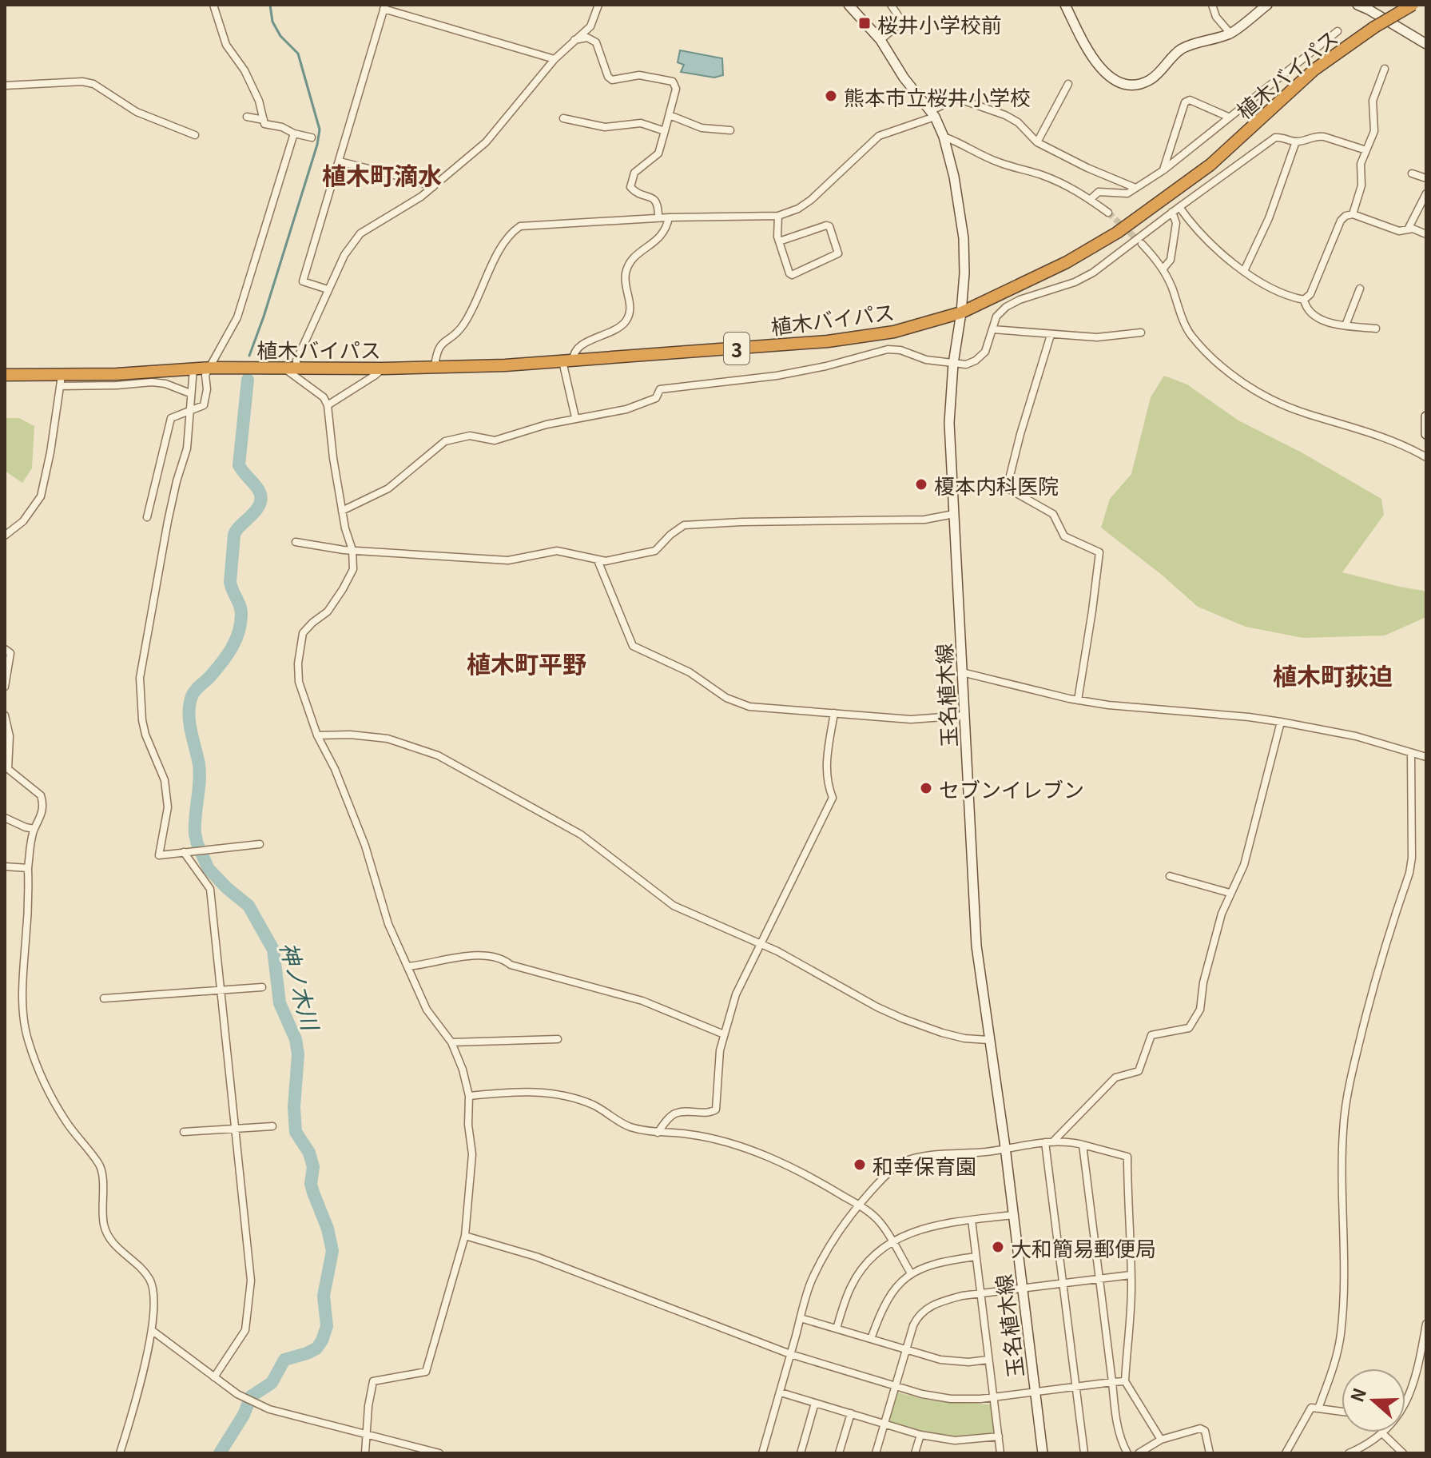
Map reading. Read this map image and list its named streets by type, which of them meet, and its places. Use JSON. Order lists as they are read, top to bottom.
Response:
{
  "streets": {
    "highway": ["植木バイパス", "3"],
    "main road": ["玉名植木線"]
  },
  "crossings": [
    ["植木バイパス", "玉名植木線"]
  ],
  "districts": ["植木町滴水", "植木町平野", "植木町荻迫"],
  "water": ["神ノ木川"],
  "places": {
    "transit": ["桜井小学校前"],
    "other": [
      "熊本市立桜井小学校",
      "榎本内科医院",
      "セブンイレブン",
      "和幸保育園",
      "大和簡易郵便局"
    ]
  },
  "north": "left"
}
